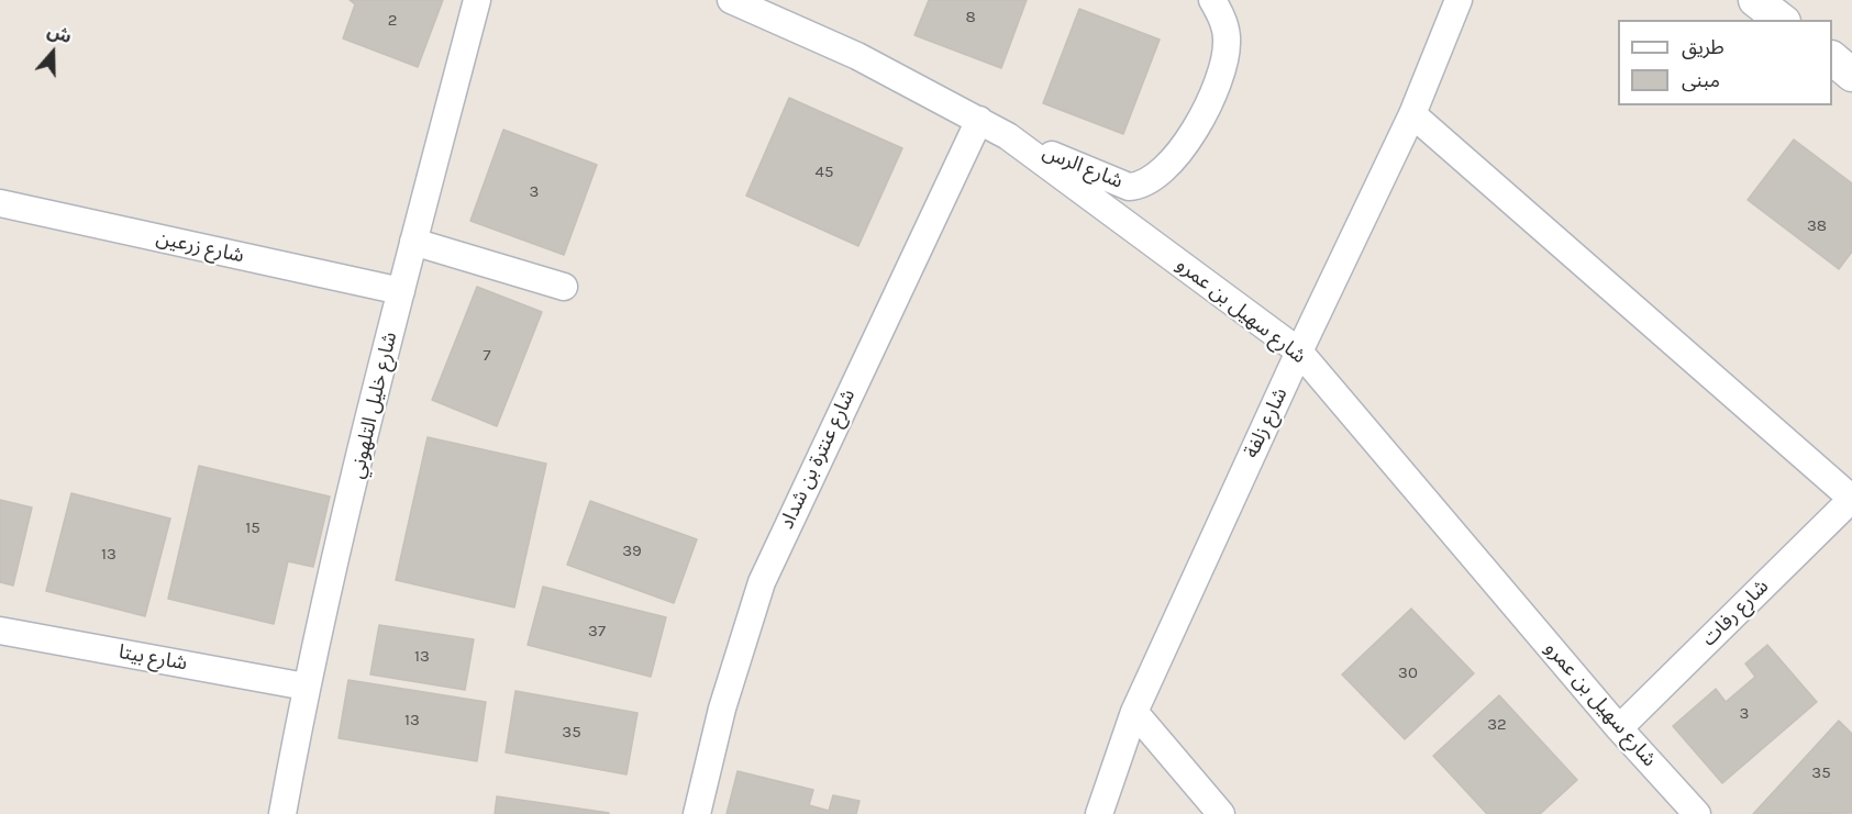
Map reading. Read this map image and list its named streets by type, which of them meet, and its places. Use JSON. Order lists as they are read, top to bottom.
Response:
{
  "streets": {
    "street": [
      "شارع الرس",
      "شارع زرعين",
      "شارع سهيل بن عمرو",
      "شارع خليل التلهوني",
      "شارع زلفة",
      "شارع عنترة بن شداد",
      "شارع رفات",
      "شارع بيتا"
    ]
  },
  "crossings": [
    ["شارع الرس", "شارع سهيل بن عمرو"],
    ["شارع زرعين", "شارع خليل التلهوني"],
    ["شارع سهيل بن عمرو", "شارع زلفة"],
    ["شارع سهيل بن عمرو", "شارع عنترة بن شداد"],
    ["شارع سهيل بن عمرو", "شارع رفات"],
    ["شارع خليل التلهوني", "شارع بيتا"]
  ],
  "house_numbers": [
    "8",
    "2",
    "45",
    "3",
    "38",
    "7",
    "15",
    "39",
    "13",
    "37",
    "13",
    "30",
    "3",
    "13",
    "32",
    "35",
    "35"
  ],
  "legend": ["طريق", "مبنى"],
  "north": "top"
}
